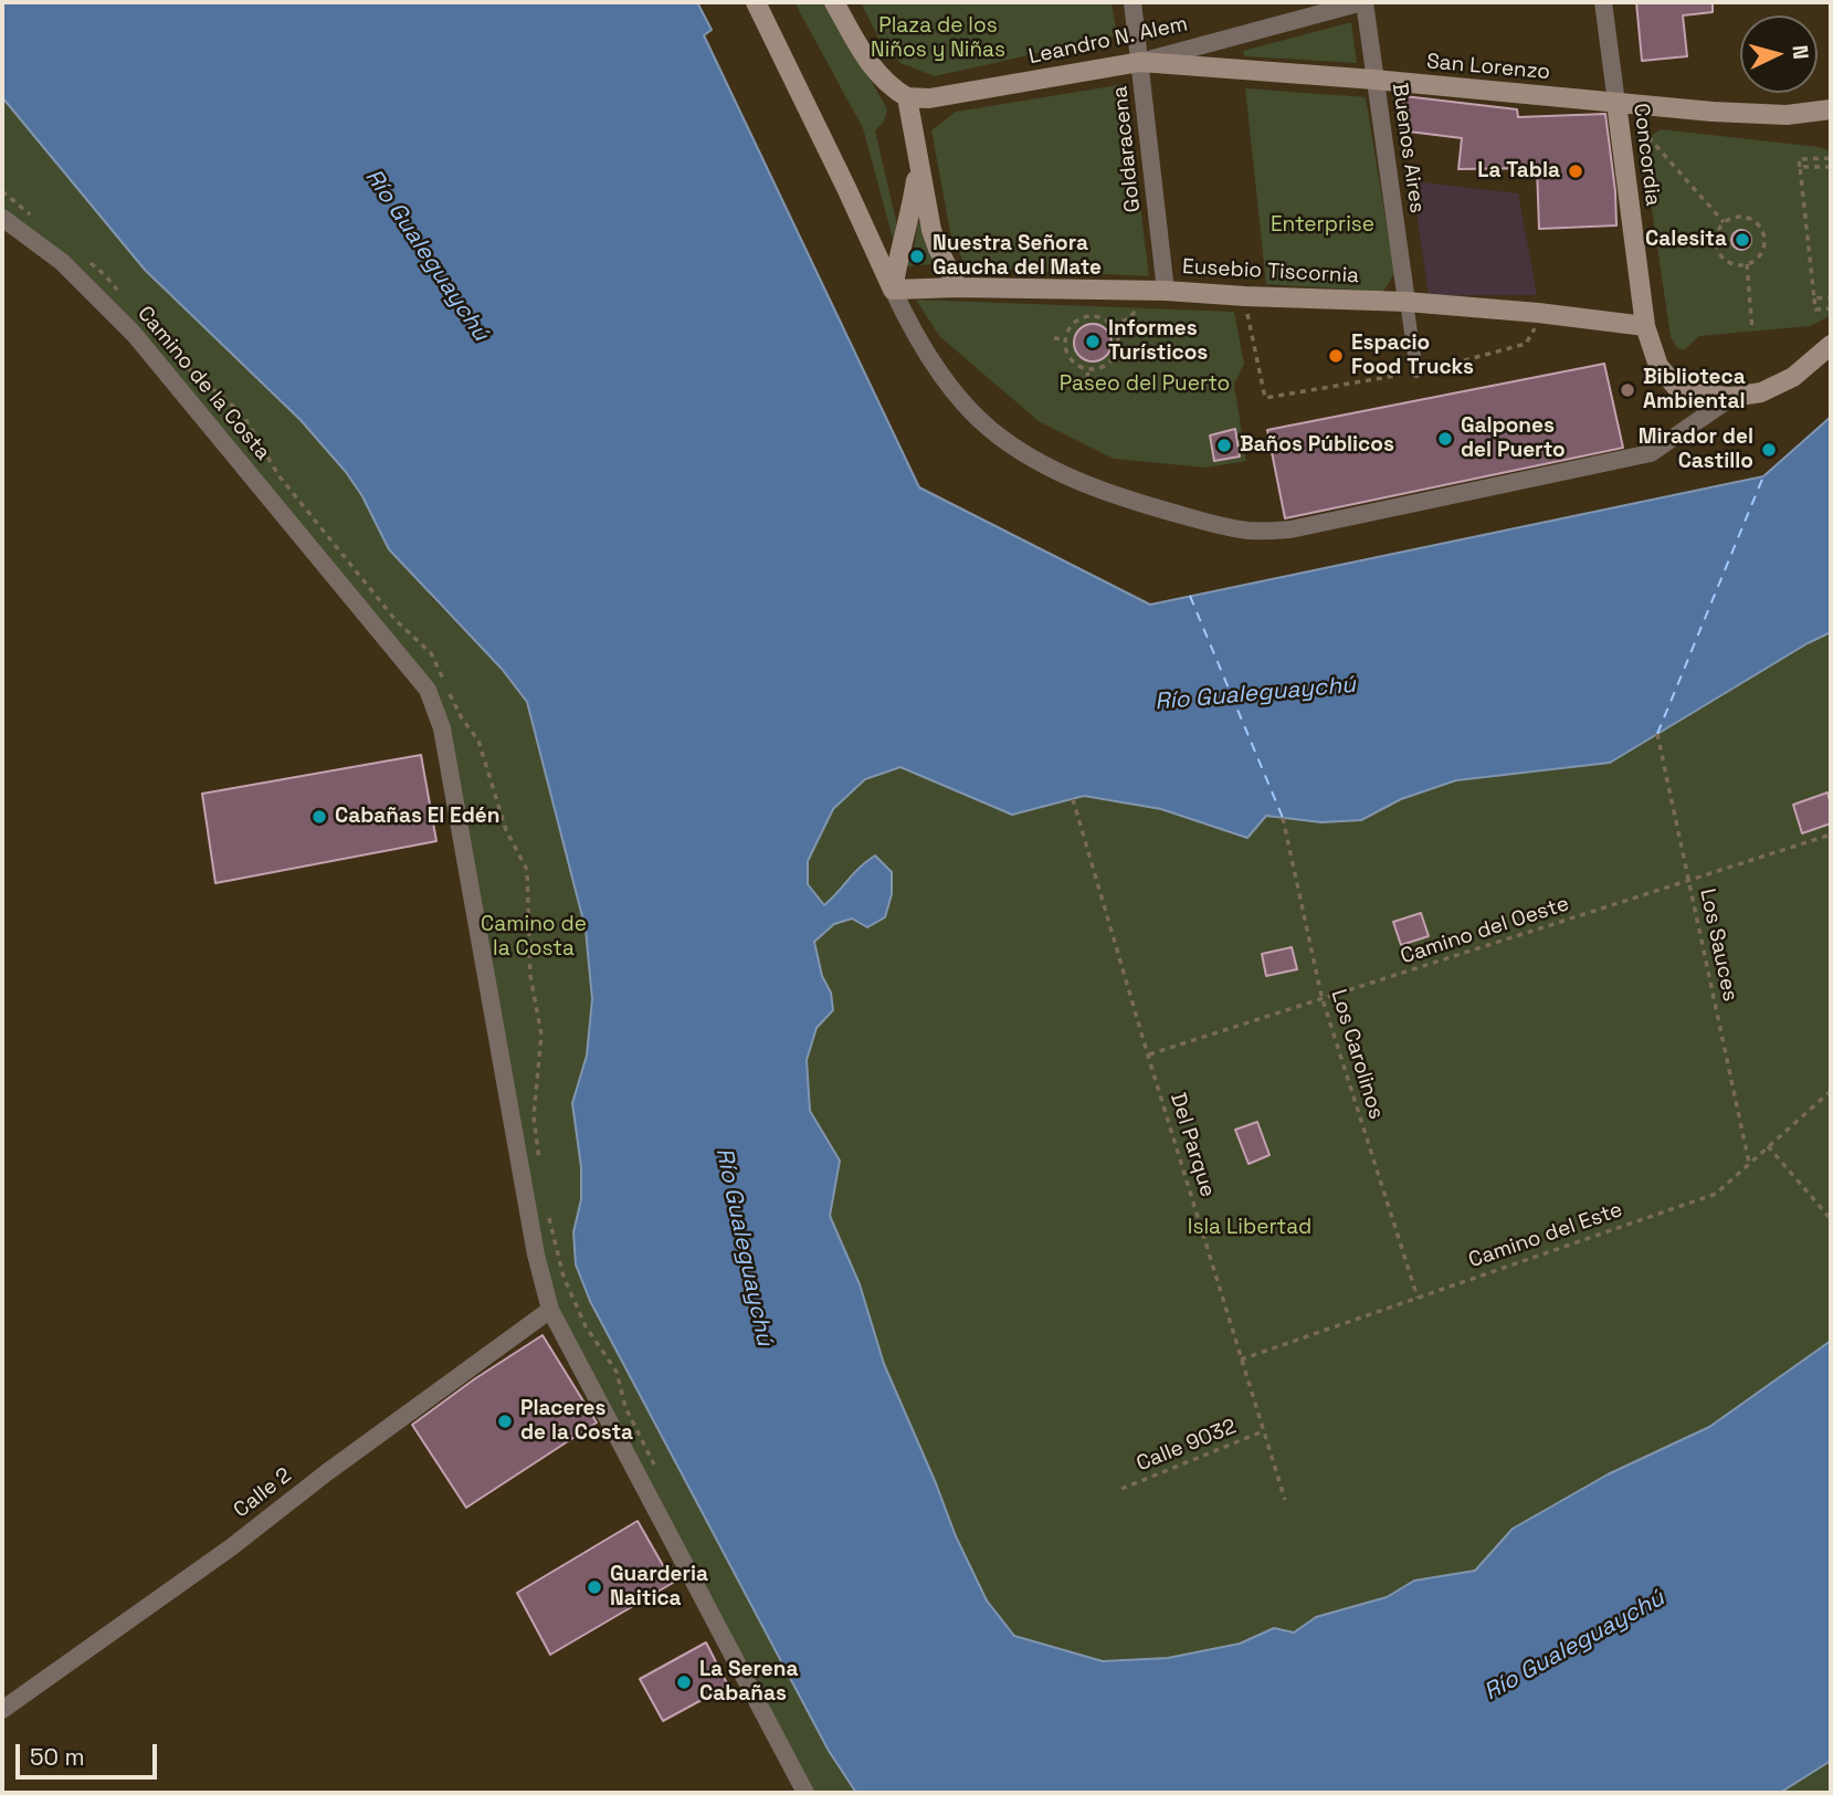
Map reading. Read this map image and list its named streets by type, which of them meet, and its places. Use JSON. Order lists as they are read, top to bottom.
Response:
{
  "streets": {
    "main road": [
      "Leandro N. Alem",
      "San Lorenzo",
      "Concordia",
      "Eusebio Tiscornia"
    ],
    "street": [
      "Buenos Aires",
      "Goldaracena",
      "Camino de la Costa",
      "Calle 2"
    ],
    "path": [
      "Camino del Oeste",
      "Los Sauces",
      "Los Carolinos",
      "Del Parque",
      "Camino del Este",
      "Calle 9032"
    ]
  },
  "crossings": [
    ["Leandro N. Alem", "San Lorenzo"],
    ["Leandro N. Alem", "Buenos Aires"],
    ["Leandro N. Alem", "Goldaracena"],
    ["San Lorenzo", "Buenos Aires"],
    ["San Lorenzo", "Goldaracena"],
    ["San Lorenzo", "Concordia"],
    ["Buenos Aires", "Eusebio Tiscornia"],
    ["Goldaracena", "Eusebio Tiscornia"],
    ["Concordia", "Eusebio Tiscornia"],
    ["Camino de la Costa", "Calle 2"],
    ["Camino del Oeste", "Los Sauces"],
    ["Camino del Oeste", "Los Carolinos"],
    ["Camino del Oeste", "Del Parque"],
    ["Los Sauces", "Camino del Este"],
    ["Los Carolinos", "Camino del Este"],
    ["Del Parque", "Camino del Este"],
    ["Del Parque", "Calle 9032"]
  ],
  "water": ["Río Gualeguaychú"],
  "parks": [
    "Plaza de los Niños y Niñas",
    "Enterprise",
    "Paseo del Puerto",
    "Camino de la Costa",
    "Isla Libertad"
  ],
  "places": [
    "La Tabla",
    "Calesita",
    "Nuestra Señora Gaucha del Mate",
    "Informes Turísticos",
    "Espacio Food Trucks",
    "Biblioteca Ambiental",
    "Galpones del Puerto",
    "Baños Públicos",
    "Mirador del Castillo",
    "Cabañas El Edén",
    "Placeres de la Costa",
    "Guarderia Naitica",
    "La Serena Cabañas"
  ],
  "scale_bar": "50 m",
  "north": "right"
}
